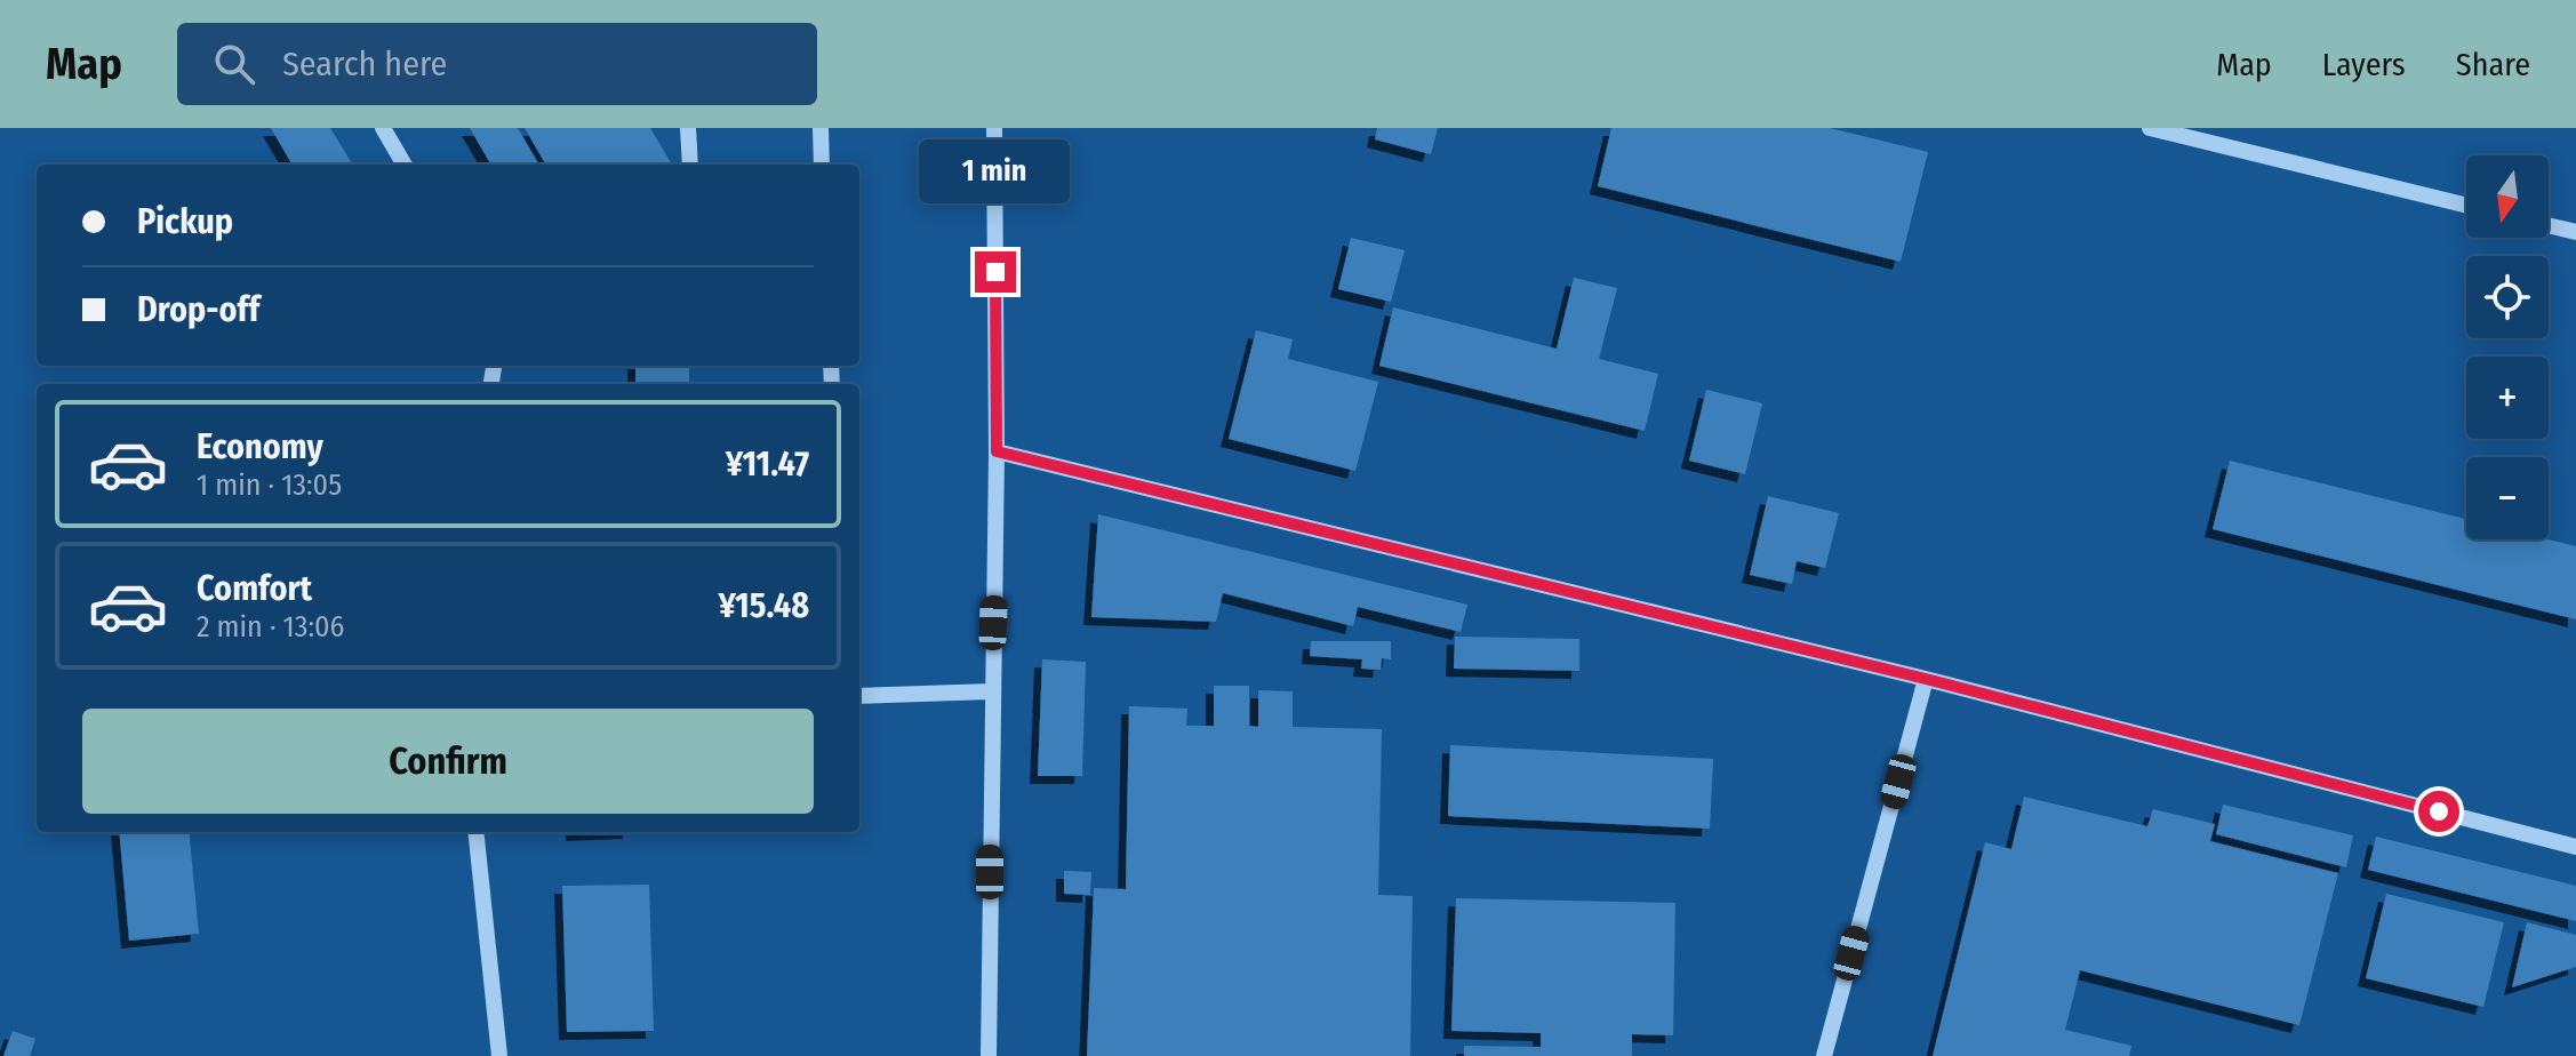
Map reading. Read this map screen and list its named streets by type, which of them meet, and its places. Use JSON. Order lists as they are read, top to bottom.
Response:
{
  "north": "bottom",
  "page": {
    "header": "Map",
    "search": "Search here",
    "nav": ["Map", "Layers", "Share"],
    "bubble": "1 min",
    "map_buttons": ["+", "−"],
    "banner": ["Pickup", "Drop-off"],
    "list": [
      {
        "name": "Economy",
        "note": "1 min · 13:05",
        "value": "¥11.47"
      },
      {
        "name": "Comfort",
        "note": "2 min · 13:06",
        "value": "¥15.48"
      }
    ],
    "buttons": "Confirm"
  }
}
